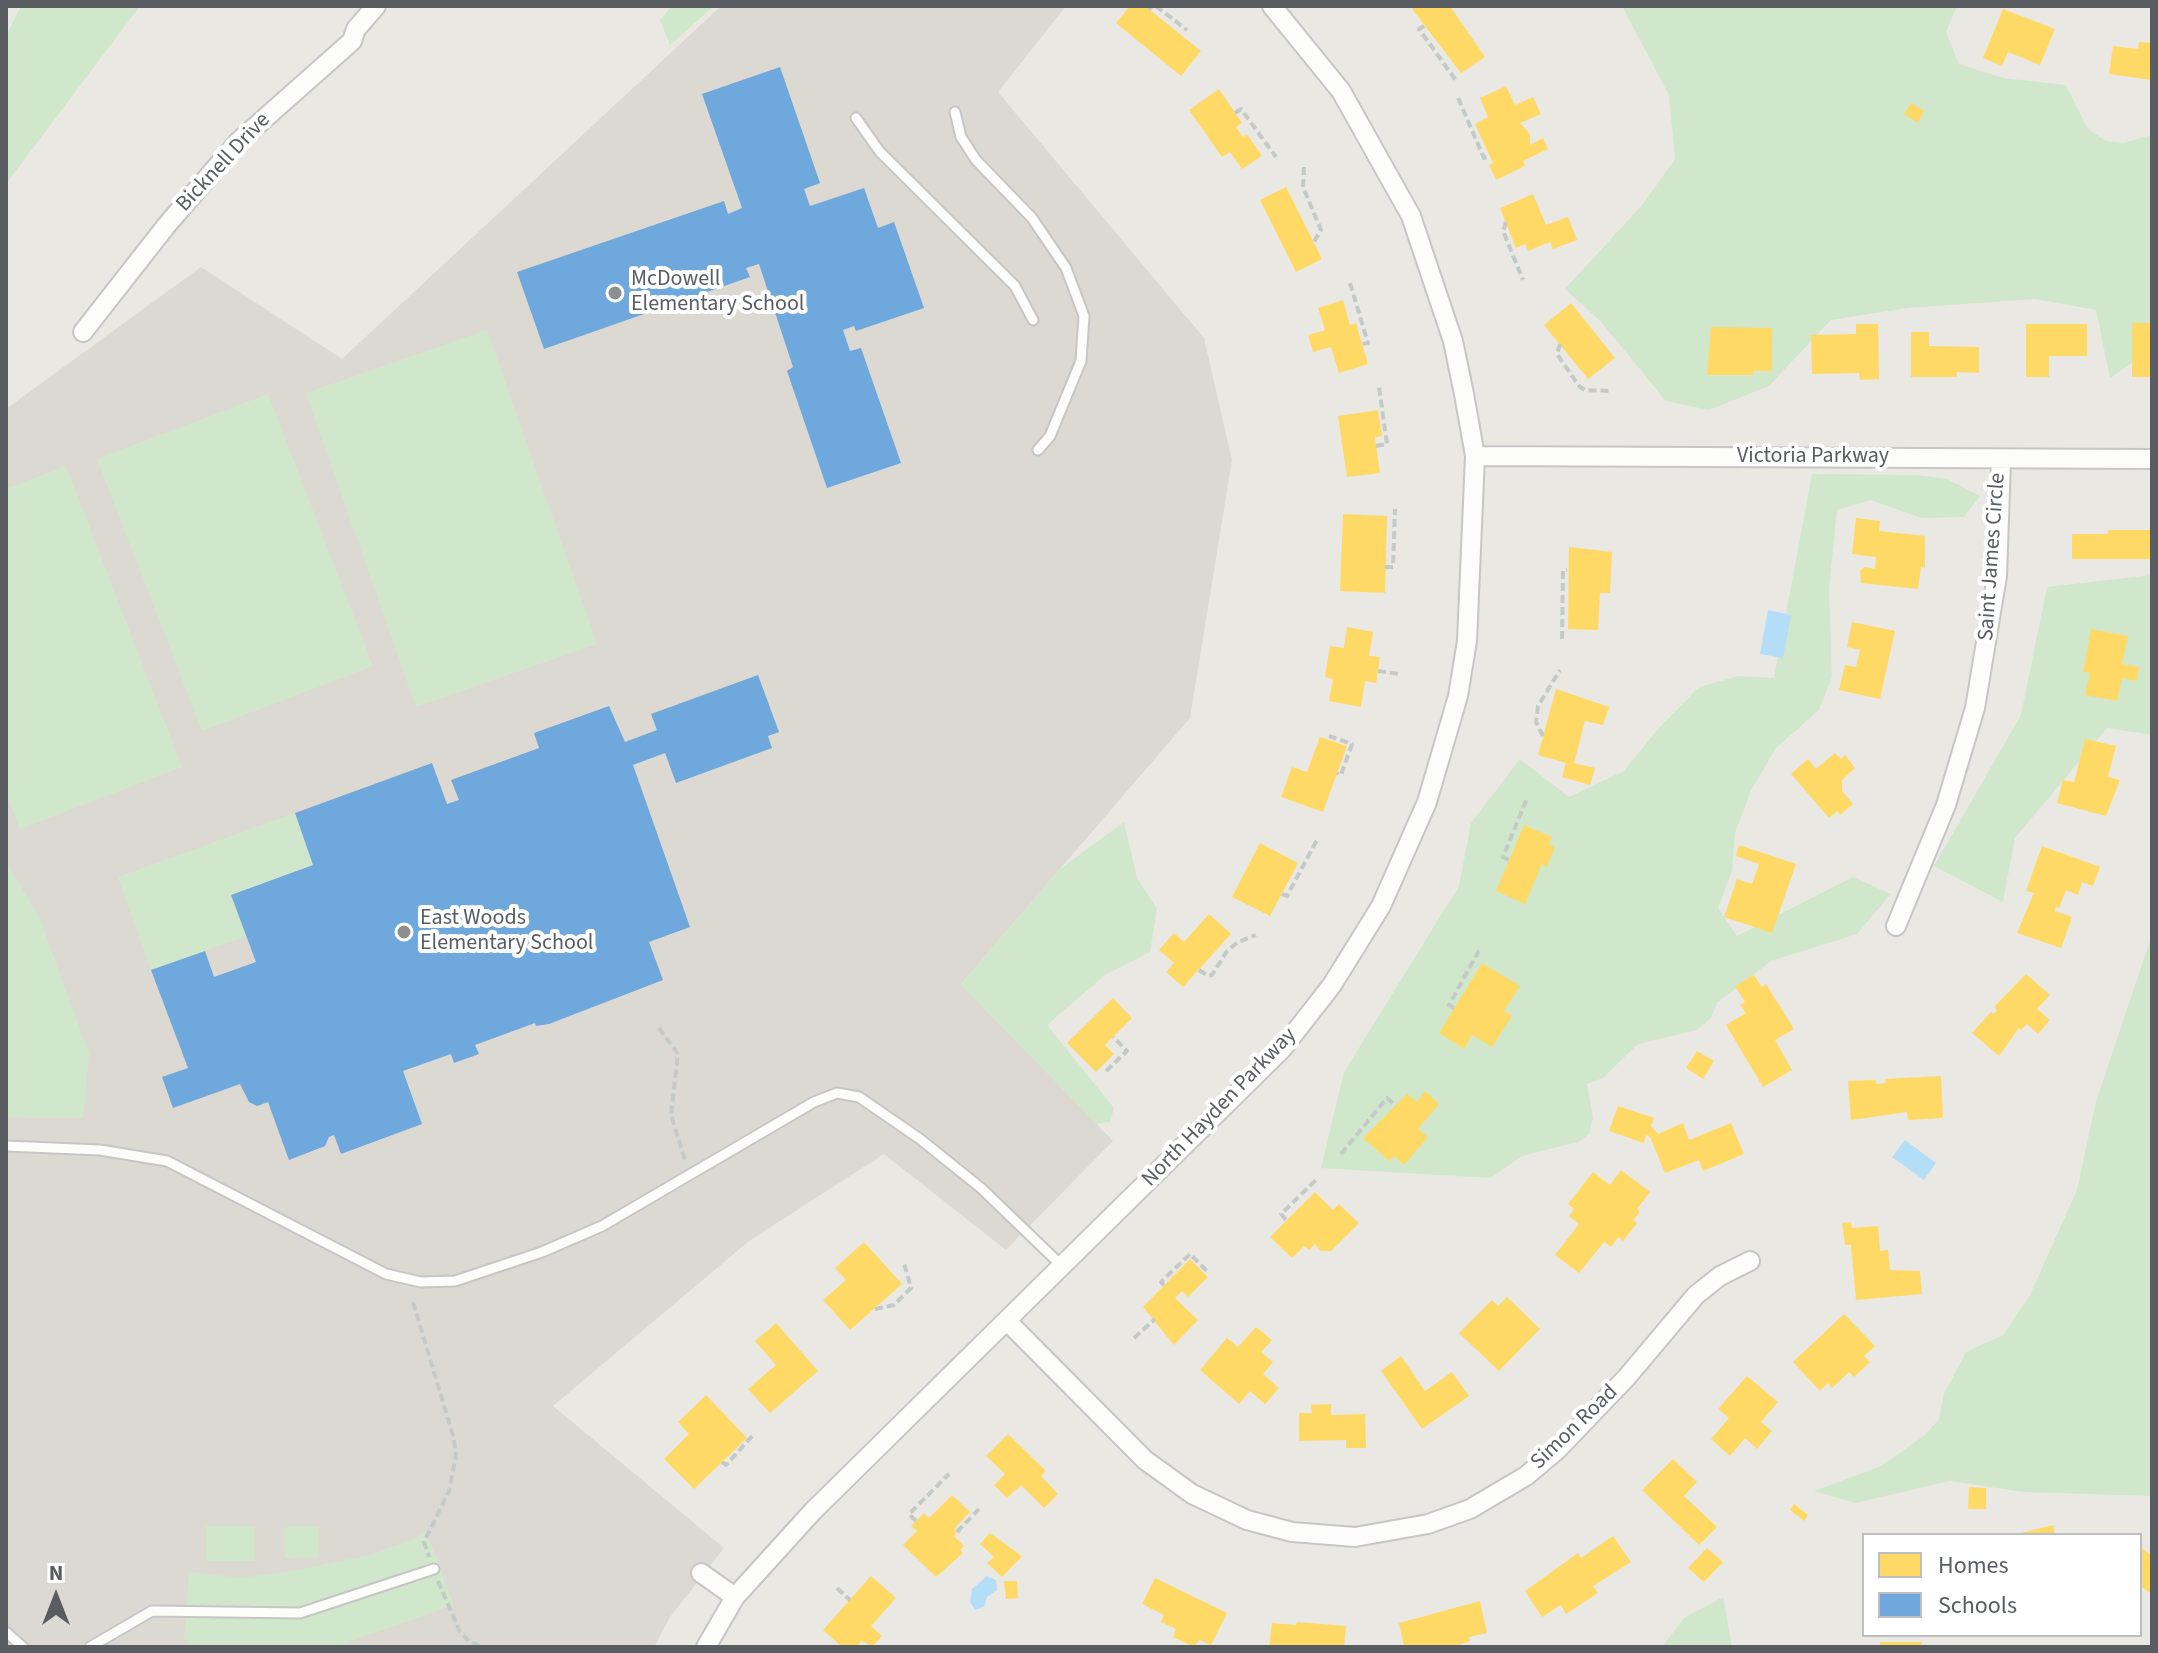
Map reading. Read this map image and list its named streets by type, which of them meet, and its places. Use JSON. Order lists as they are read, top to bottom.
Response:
{
  "streets": {
    "street": [
      "Bicknell Drive",
      "Victoria Parkway",
      "Saint James Circle",
      "North Hayden Parkway",
      "Simon Road"
    ]
  },
  "crossings": [
    ["Victoria Parkway", "Saint James Circle"],
    ["Victoria Parkway", "North Hayden Parkway"],
    ["North Hayden Parkway", "Simon Road"]
  ],
  "places": ["McDowell Elementary School", "East Woods Elementary School"],
  "legend": ["Homes", "Schools"],
  "north": "top"
}
